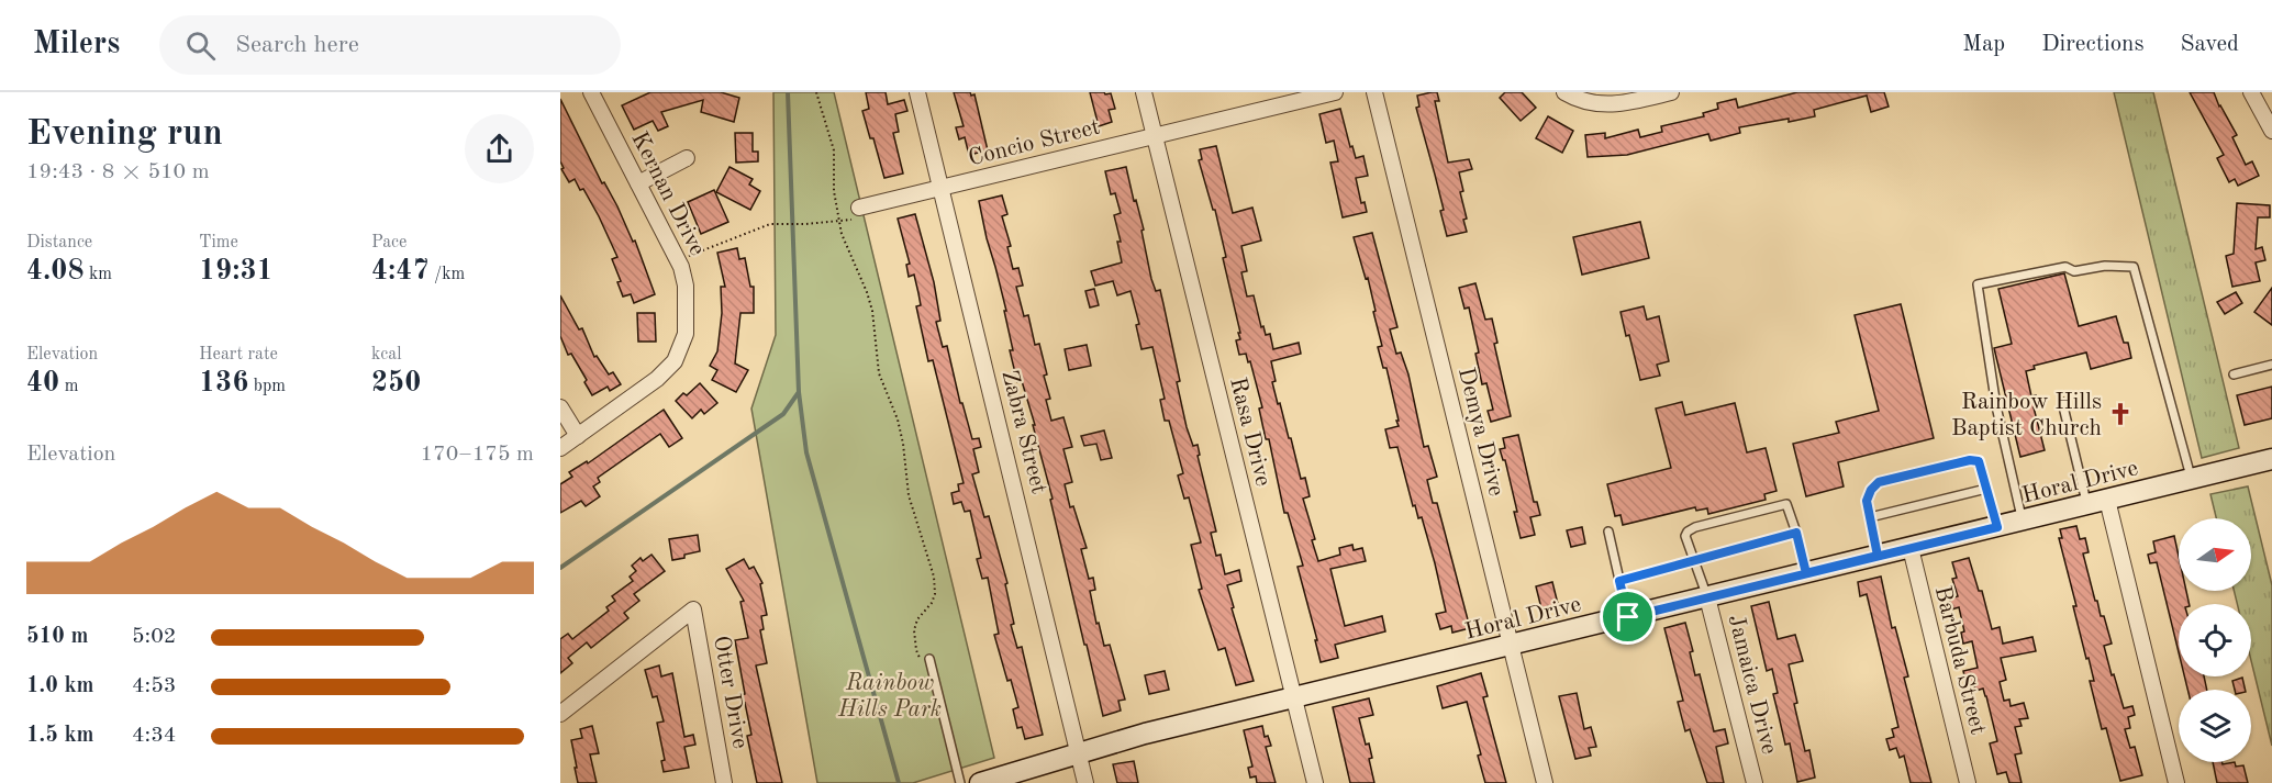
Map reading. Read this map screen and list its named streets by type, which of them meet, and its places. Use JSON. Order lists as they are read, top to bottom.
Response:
{
  "streets": {
    "street": [
      "Concio Street",
      "Kernan Drive",
      "Zabra Street",
      "Rasa Drive",
      "Demya Drive",
      "Horal Drive",
      "Barbuda Street",
      "Jamaica Drive",
      "Otter Drive"
    ]
  },
  "crossings": [
    ["Concio Street", "Zabra Street"],
    ["Concio Street", "Rasa Drive"],
    ["Zabra Street", "Horal Drive"],
    ["Rasa Drive", "Horal Drive"],
    ["Demya Drive", "Horal Drive"],
    ["Horal Drive", "Barbuda Street"],
    ["Horal Drive", "Jamaica Drive"]
  ],
  "parks": ["Rainbow Hills Park"],
  "places": {
    "church": ["Rainbow Hills Baptist Church"]
  },
  "north": "right",
  "page": {
    "header": "Milers",
    "search": "Search here",
    "nav": ["Map", "Directions", "Saved"],
    "heading": ["Evening run", "19:43 · 8 × 510 m"],
    "stats": [
      ["Distance", "4.08 km"],
      ["Time", "19:31"],
      ["Pace", "4:47 /km"],
      ["Elevation", "40 m"],
      ["Heart rate", "136 bpm"],
      ["kcal", "250"]
    ],
    "chart": ["Elevation", "170–175 m"],
    "list": [
      {
        "name": "510 m",
        "note": "5:02"
      },
      {
        "name": "1.0 km",
        "note": "4:53"
      },
      {
        "name": "1.5 km",
        "note": "4:34"
      }
    ]
  }
}
